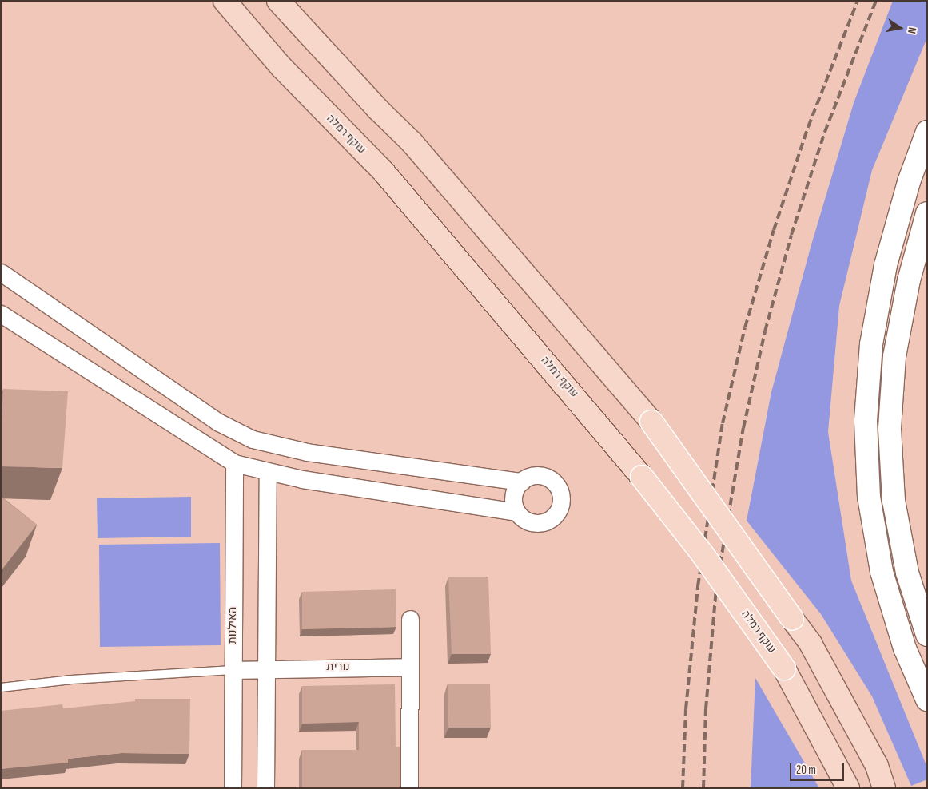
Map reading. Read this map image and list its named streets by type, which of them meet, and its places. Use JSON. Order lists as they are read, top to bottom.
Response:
{
  "streets": {
    "main road": ["עוקף רמלה"],
    "street": ["האילנות", "נורית"]
  },
  "crossings": [
    ["האילנות", "נורית"]
  ],
  "scale_bar": "20 m",
  "north": "right"
}
